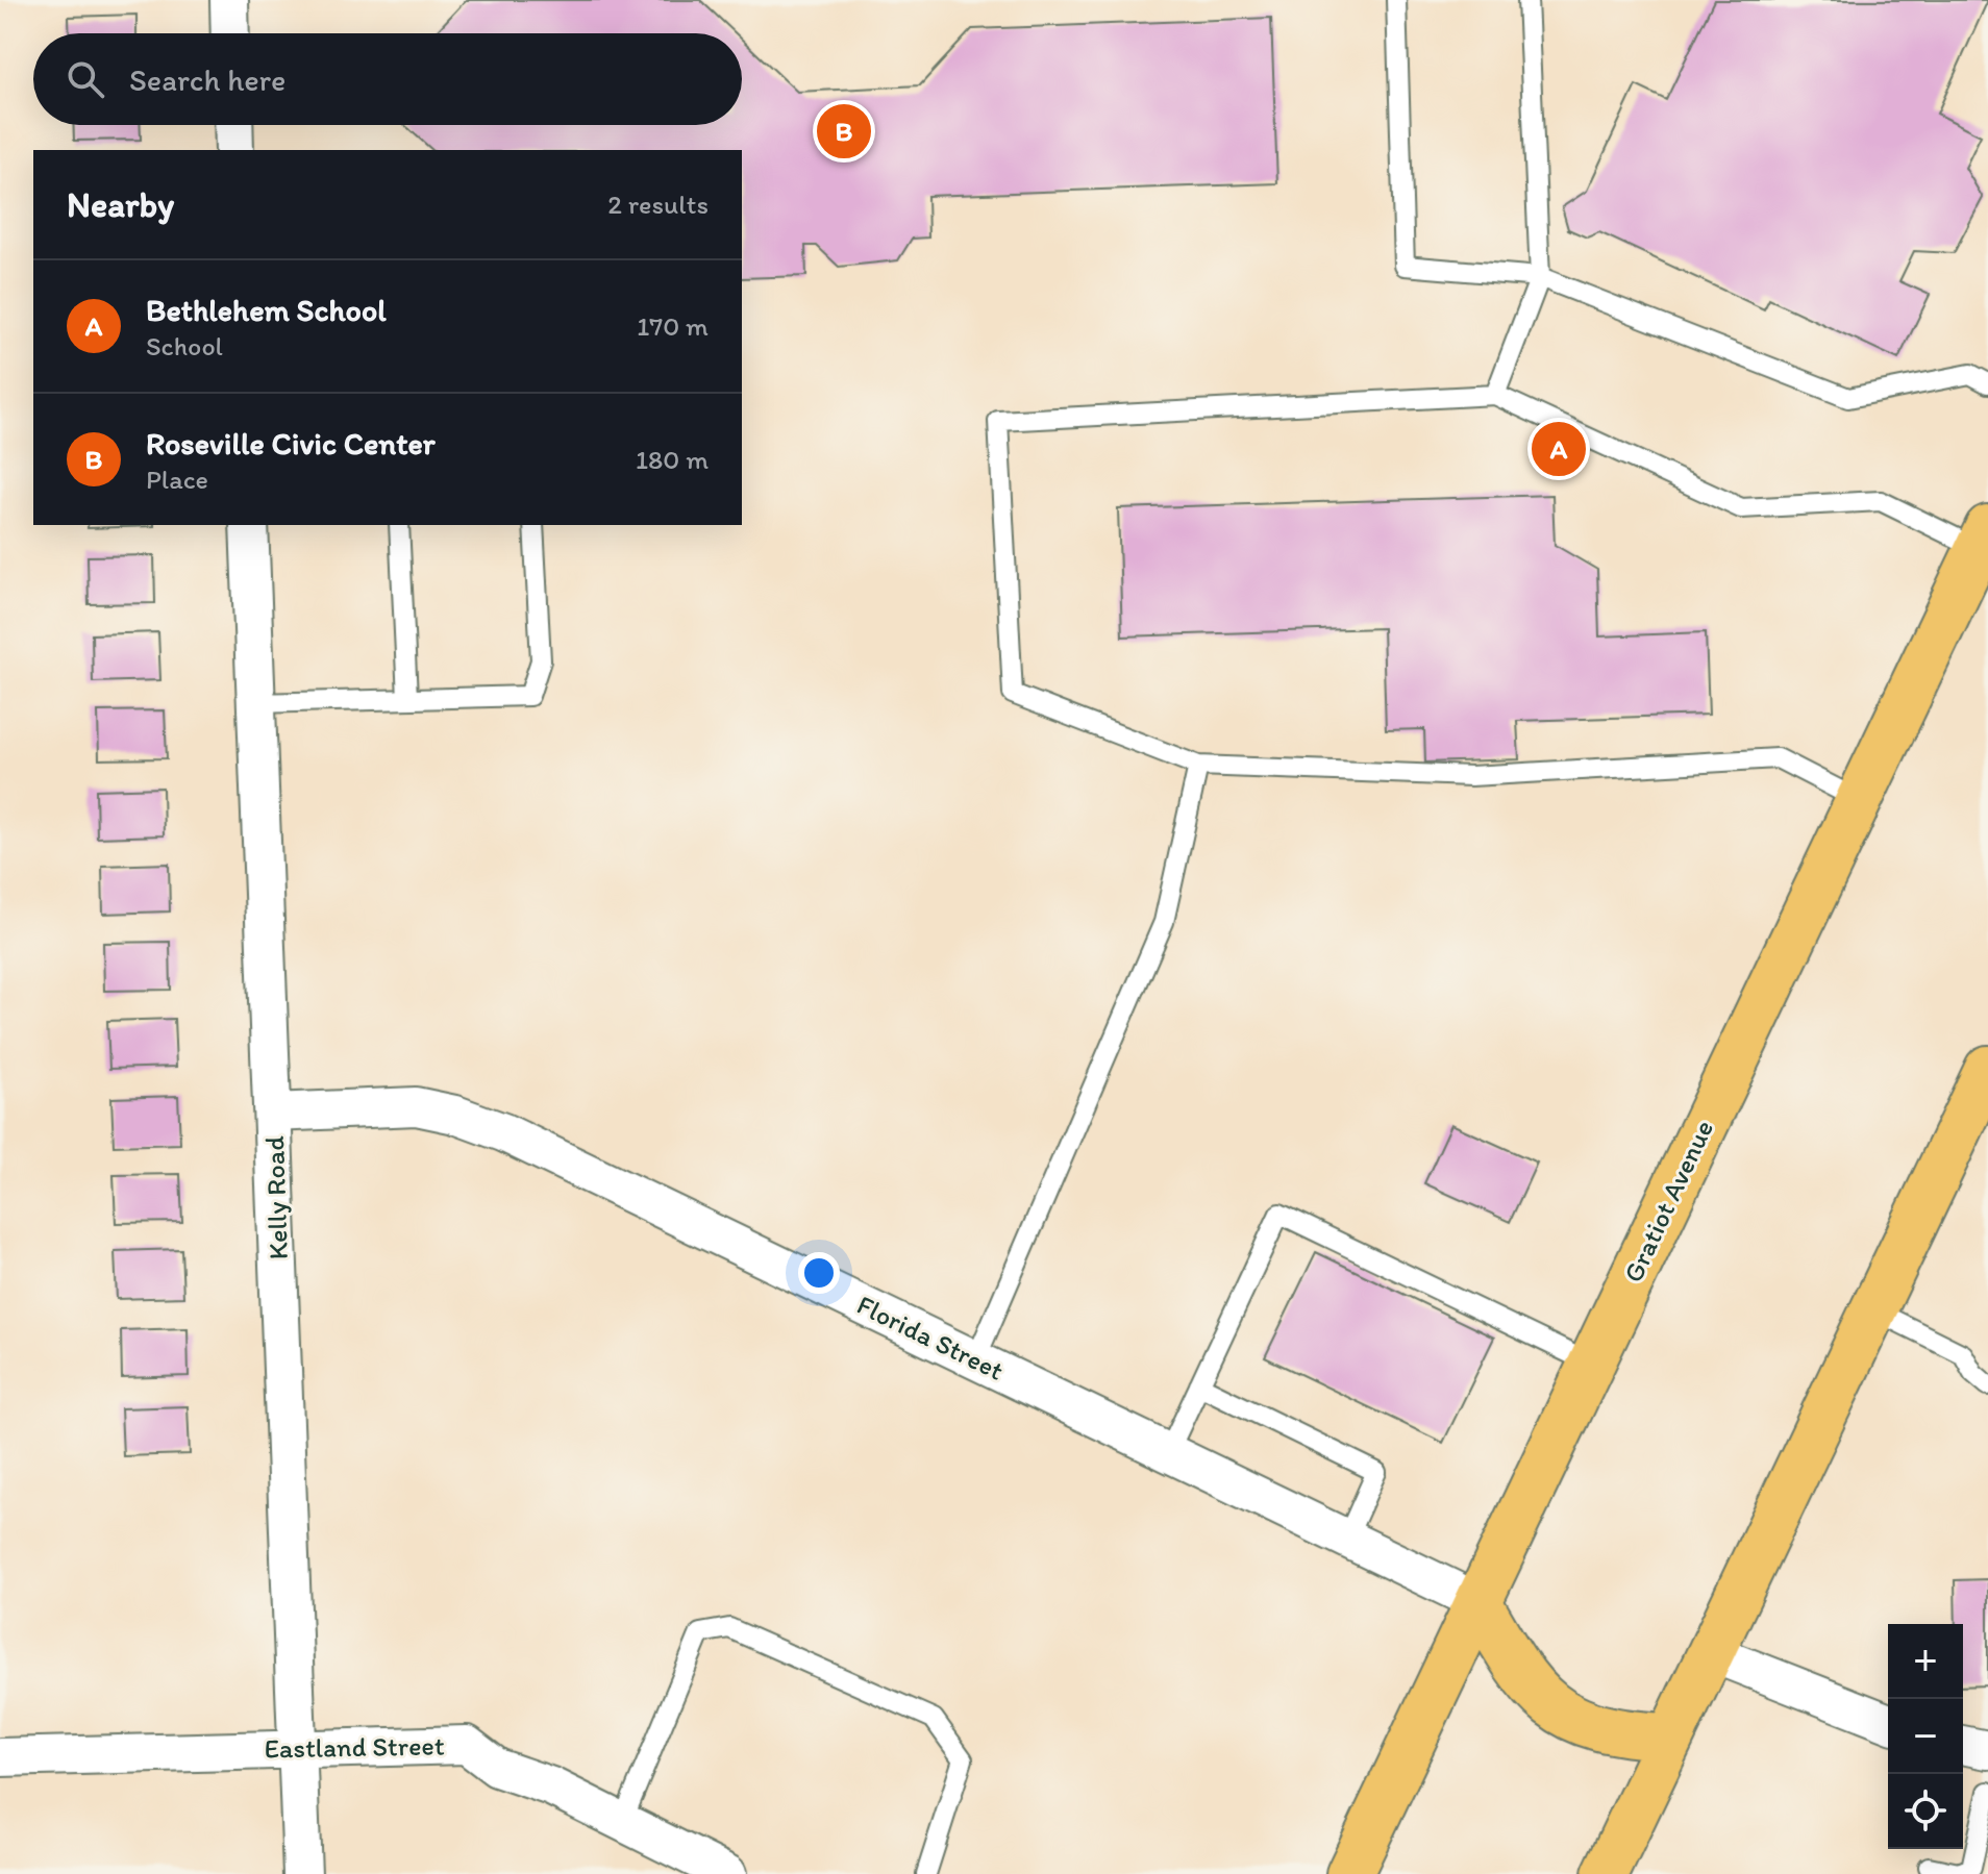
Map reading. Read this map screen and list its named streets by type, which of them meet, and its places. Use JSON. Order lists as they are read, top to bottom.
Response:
{
  "streets": {
    "main road": ["Gratiot Avenue"],
    "street": ["Kelly Road", "Florida Street", "Eastland Street"]
  },
  "crossings": [
    ["Kelly Road", "Florida Street"],
    ["Kelly Road", "Eastland Street"],
    ["Gratiot Avenue", "Florida Street"]
  ],
  "page": {
    "search": "Search here",
    "pins": ["B", "A"],
    "heading": ["Nearby", "2 results"],
    "list": [
      {
        "mark": "A",
        "name": "Bethlehem School",
        "note": "School",
        "value": "170 m"
      },
      {
        "mark": "B",
        "name": "Roseville Civic Center",
        "note": "Place",
        "value": "180 m"
      }
    ],
    "map_buttons": ["+", "−"]
  }
}
